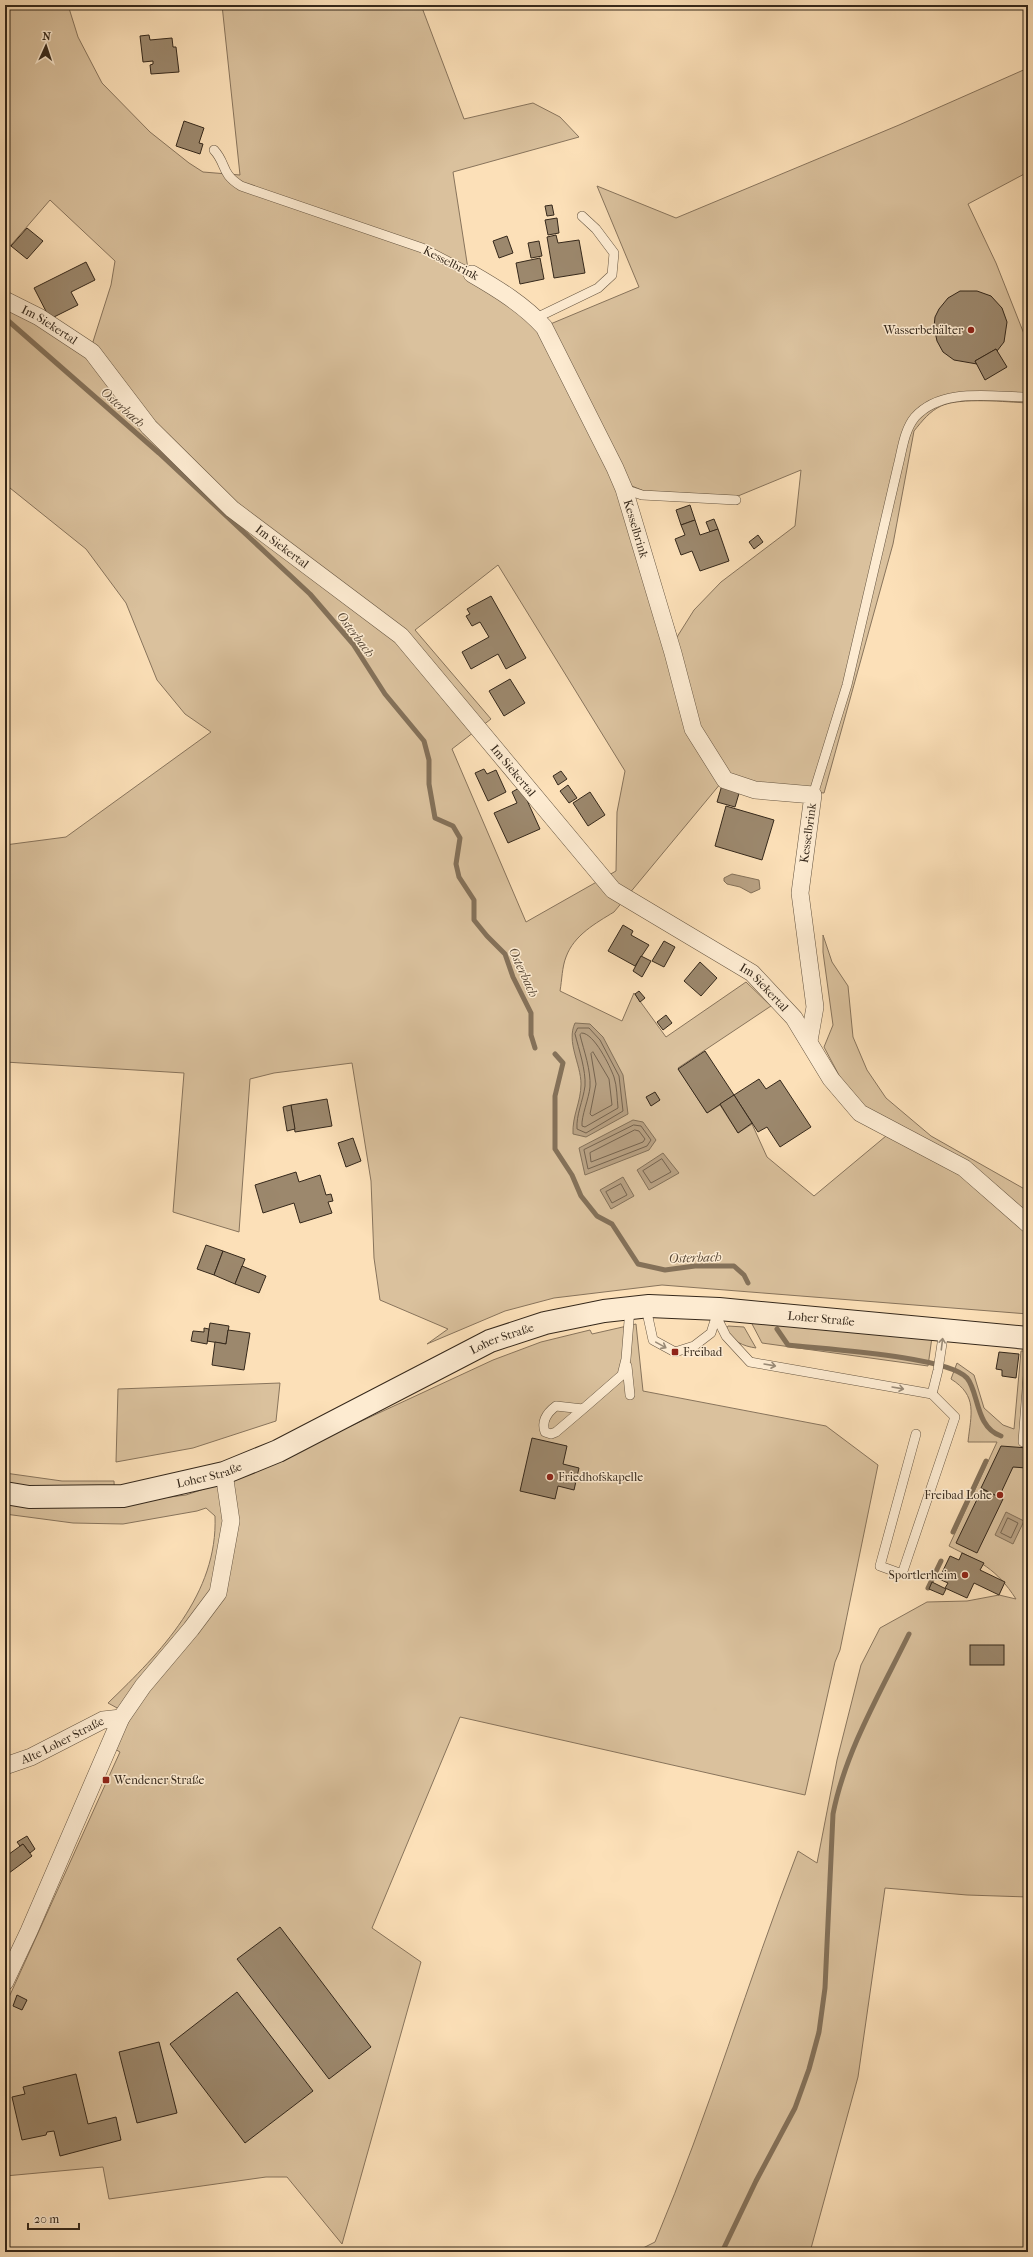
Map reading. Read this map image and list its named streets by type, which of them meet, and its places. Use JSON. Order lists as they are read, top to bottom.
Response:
{
  "streets": {
    "street": [
      "Kesselbrink",
      "Im Siekertal",
      "Loher Straße",
      "Alte Loher Straße"
    ]
  },
  "crossings": [
    ["Kesselbrink", "Im Siekertal"]
  ],
  "water": ["Osterbach"],
  "places": {
    "other": [
      "Wasserbehälter",
      "Friedhofskapelle",
      "Freibad Lohe",
      "Sportlerheim"
    ],
    "transit": ["Freibad", "Wendener Straße"]
  },
  "scale_bar": "20 m",
  "north": "top"
}
